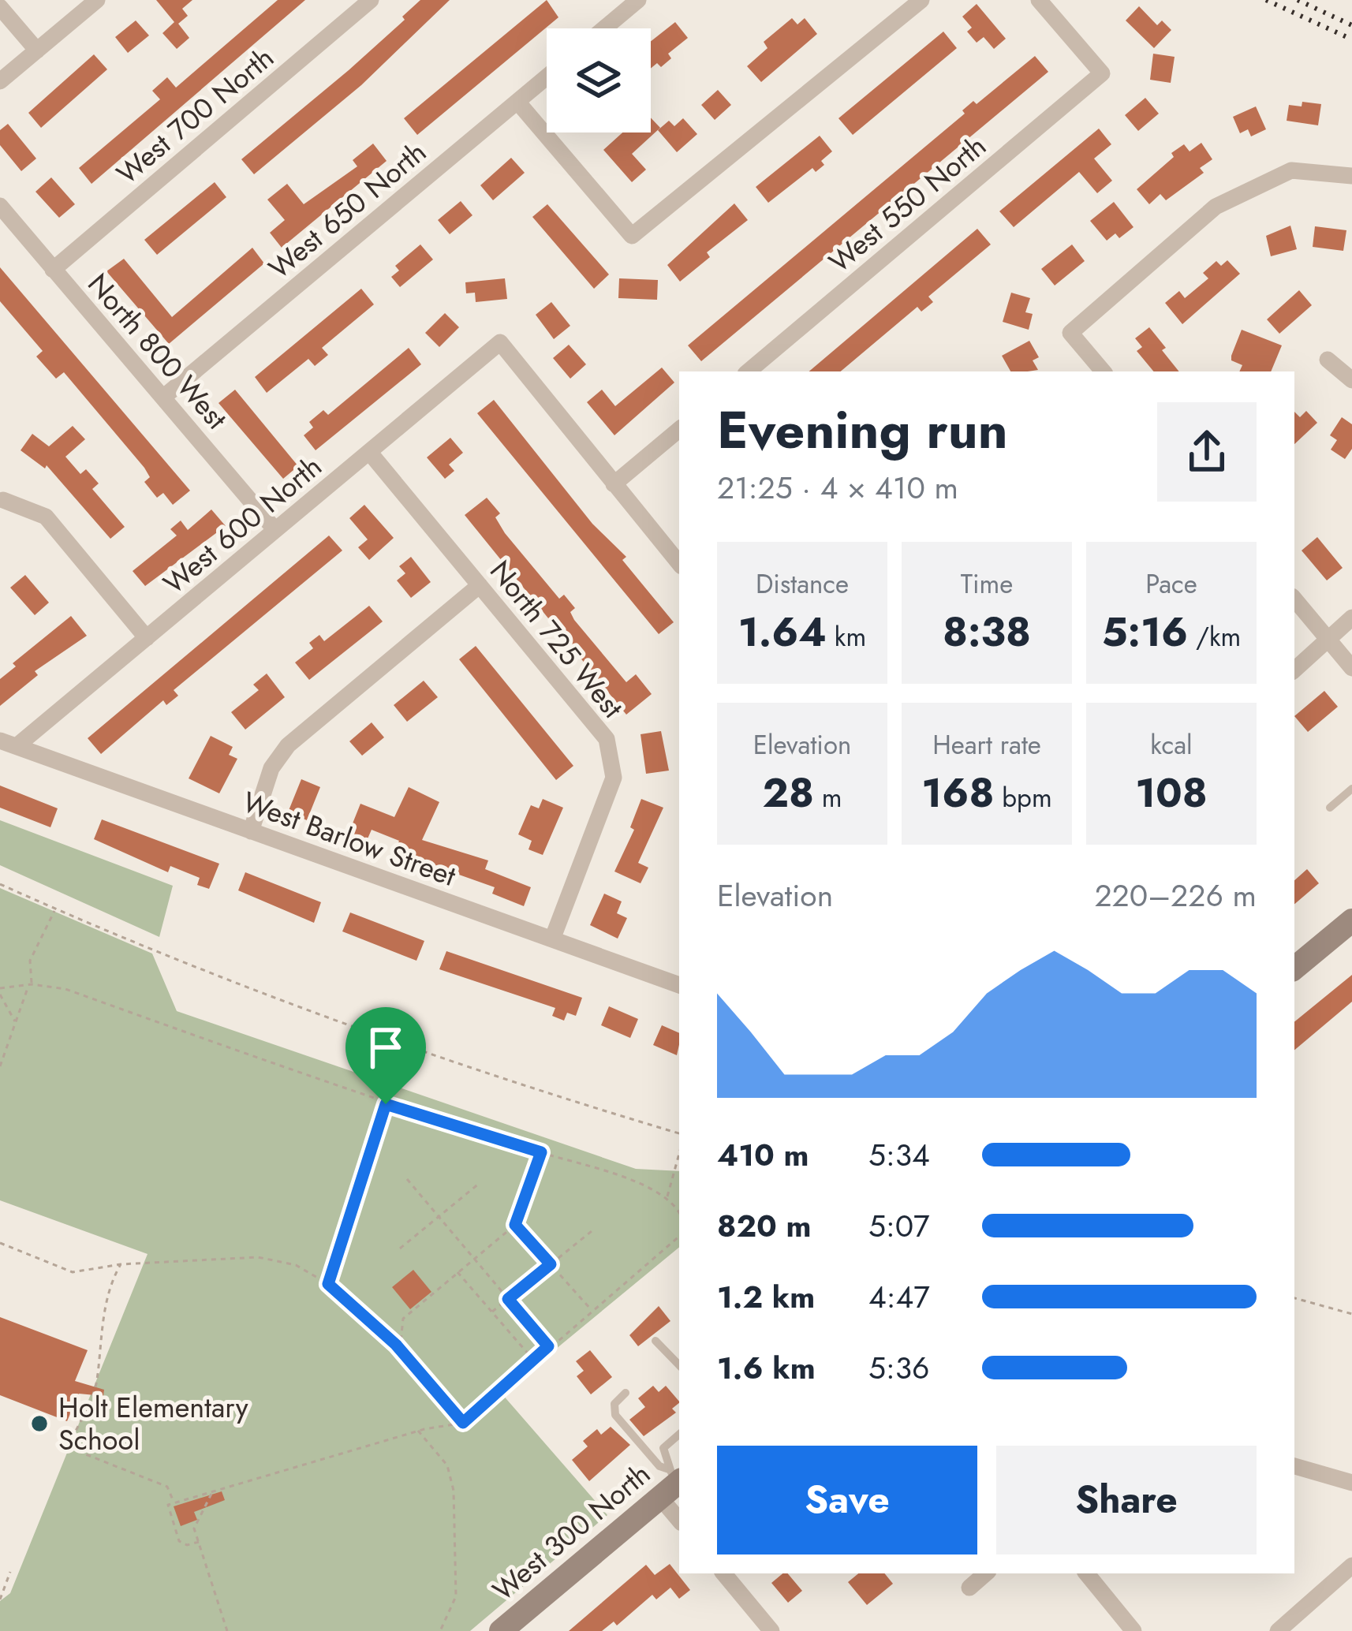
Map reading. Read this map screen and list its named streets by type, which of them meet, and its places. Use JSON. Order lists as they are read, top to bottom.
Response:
{
  "streets": {
    "main road": ["West 300 North"],
    "street": [
      "West 700 North",
      "West 550 North",
      "West 650 North",
      "North 800 West",
      "West 600 North",
      "North 725 West",
      "West Barlow Street"
    ]
  },
  "crossings": [
    ["West 700 North", "North 800 West"],
    ["West 650 North", "North 800 West"],
    ["North 800 West", "West 600 North"],
    ["West 600 North", "North 725 West"],
    ["West 600 North", "West Barlow Street"],
    ["North 725 West", "West Barlow Street"]
  ],
  "places": ["Holt Elementary School"],
  "page": {
    "heading": ["Evening run", "21:25 · 4 × 410 m"],
    "stats": [
      ["Distance", "1.64 km"],
      ["Time", "8:38"],
      ["Pace", "5:16 /km"],
      ["Elevation", "28 m"],
      ["Heart rate", "168 bpm"],
      ["kcal", "108"]
    ],
    "chart": ["Elevation", "220–226 m"],
    "list": [
      {
        "name": "410 m",
        "note": "5:34"
      },
      {
        "name": "820 m",
        "note": "5:07"
      },
      {
        "name": "1.2 km",
        "note": "4:47"
      },
      {
        "name": "1.6 km",
        "note": "5:36"
      }
    ],
    "buttons": ["Save", "Share"]
  }
}
